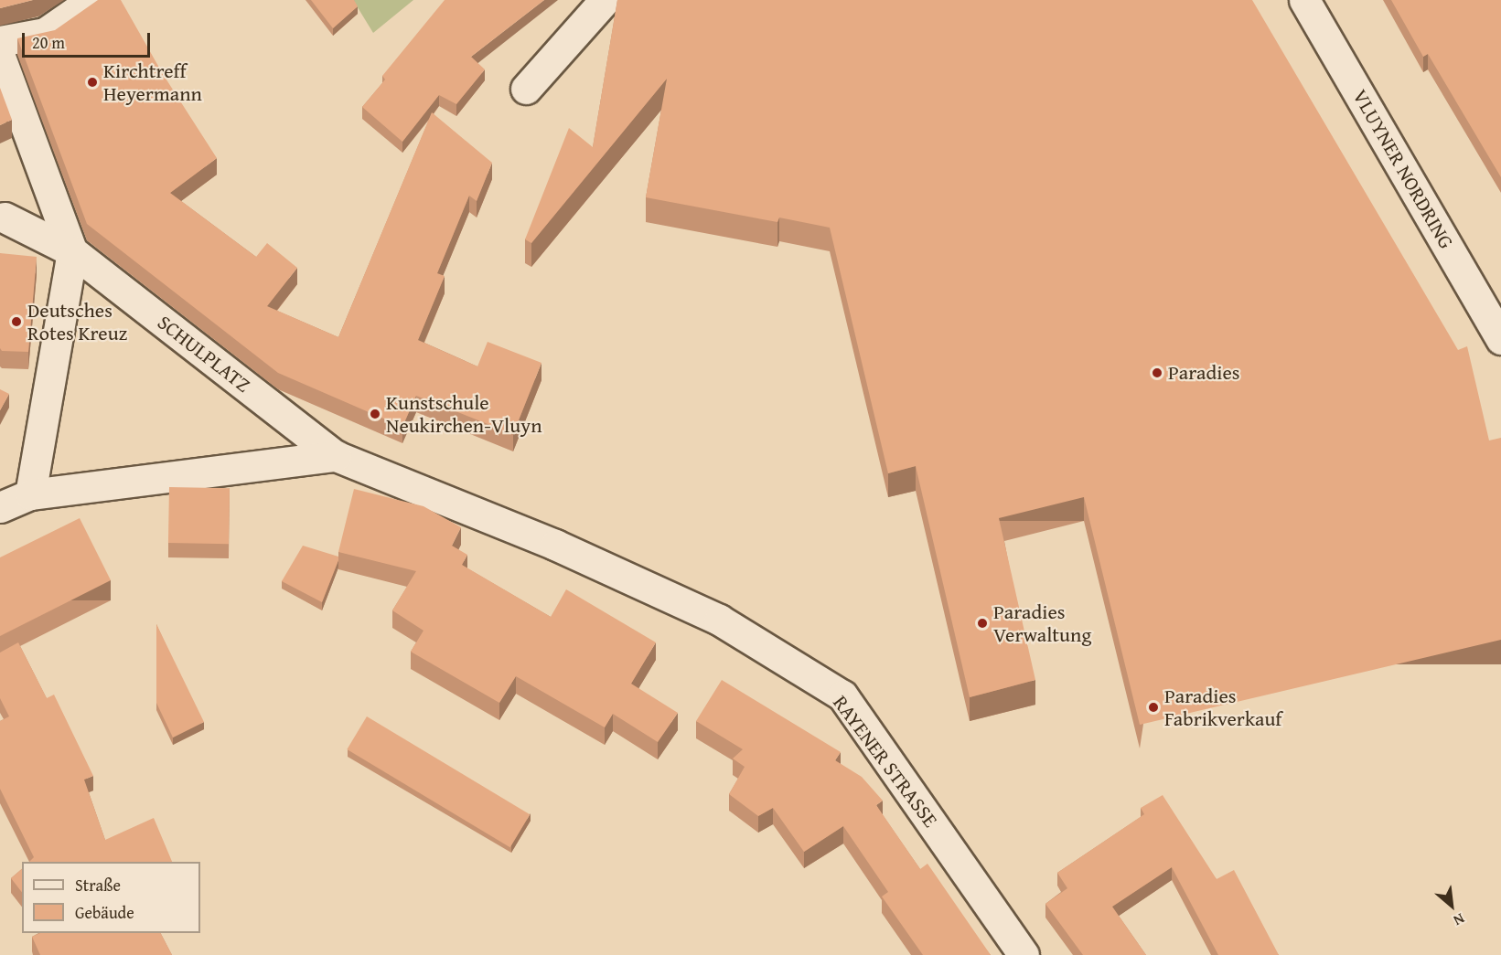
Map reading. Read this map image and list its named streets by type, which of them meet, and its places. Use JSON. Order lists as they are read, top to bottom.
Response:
{
  "streets": {
    "street": ["VLUYNER NORDRING", "SCHULPLATZ", "RAYENER STRASSE"]
  },
  "crossings": [
    ["SCHULPLATZ", "RAYENER STRASSE"]
  ],
  "places": [
    "Kirchtreff Heyermann",
    "Deutsches Rotes Kreuz",
    "Paradies",
    "Kunstschule Neukirchen-Vluyn",
    "Paradies Verwaltung",
    "Paradies Fabrikverkauf"
  ],
  "legend": ["Straße", "Gebäude"],
  "scale_bar": "20 m",
  "north": "bottom right"
}
